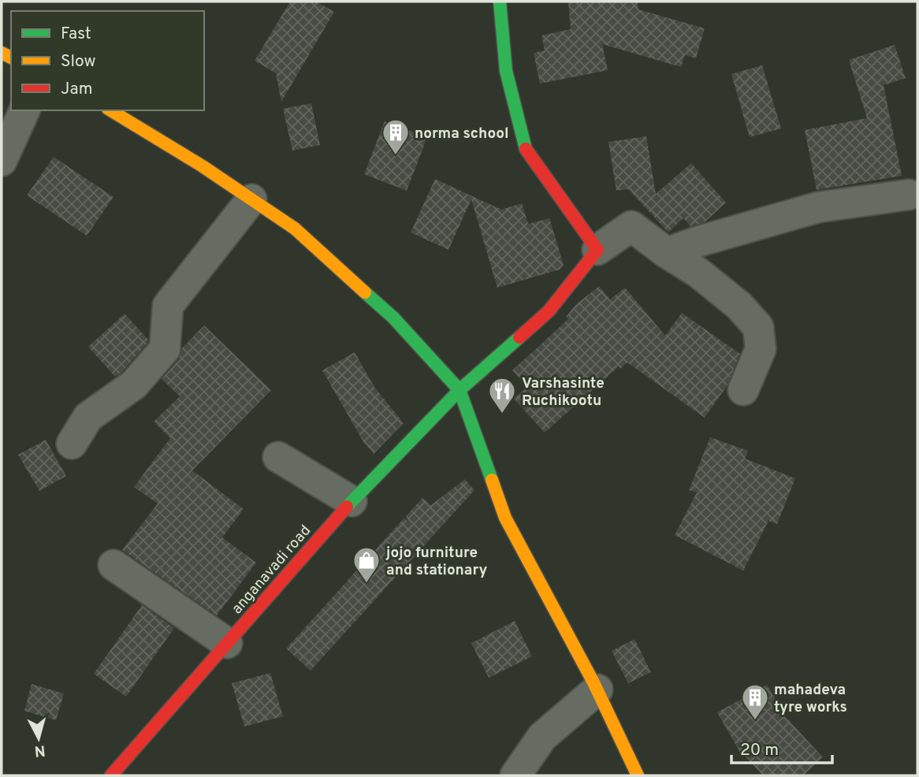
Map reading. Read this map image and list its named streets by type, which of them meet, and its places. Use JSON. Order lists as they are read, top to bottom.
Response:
{
  "streets": {
    "street": ["anganavadi road"]
  },
  "places": {
    "building": ["norma school", "mahadeva tyre works"],
    "restaurant": ["Varshasinte Ruchikootu"],
    "shop": ["jojo furniture and stationary"]
  },
  "legend": ["Fast", "Slow", "Jam"],
  "scale_bar": "20 m",
  "north": "bottom"
}
